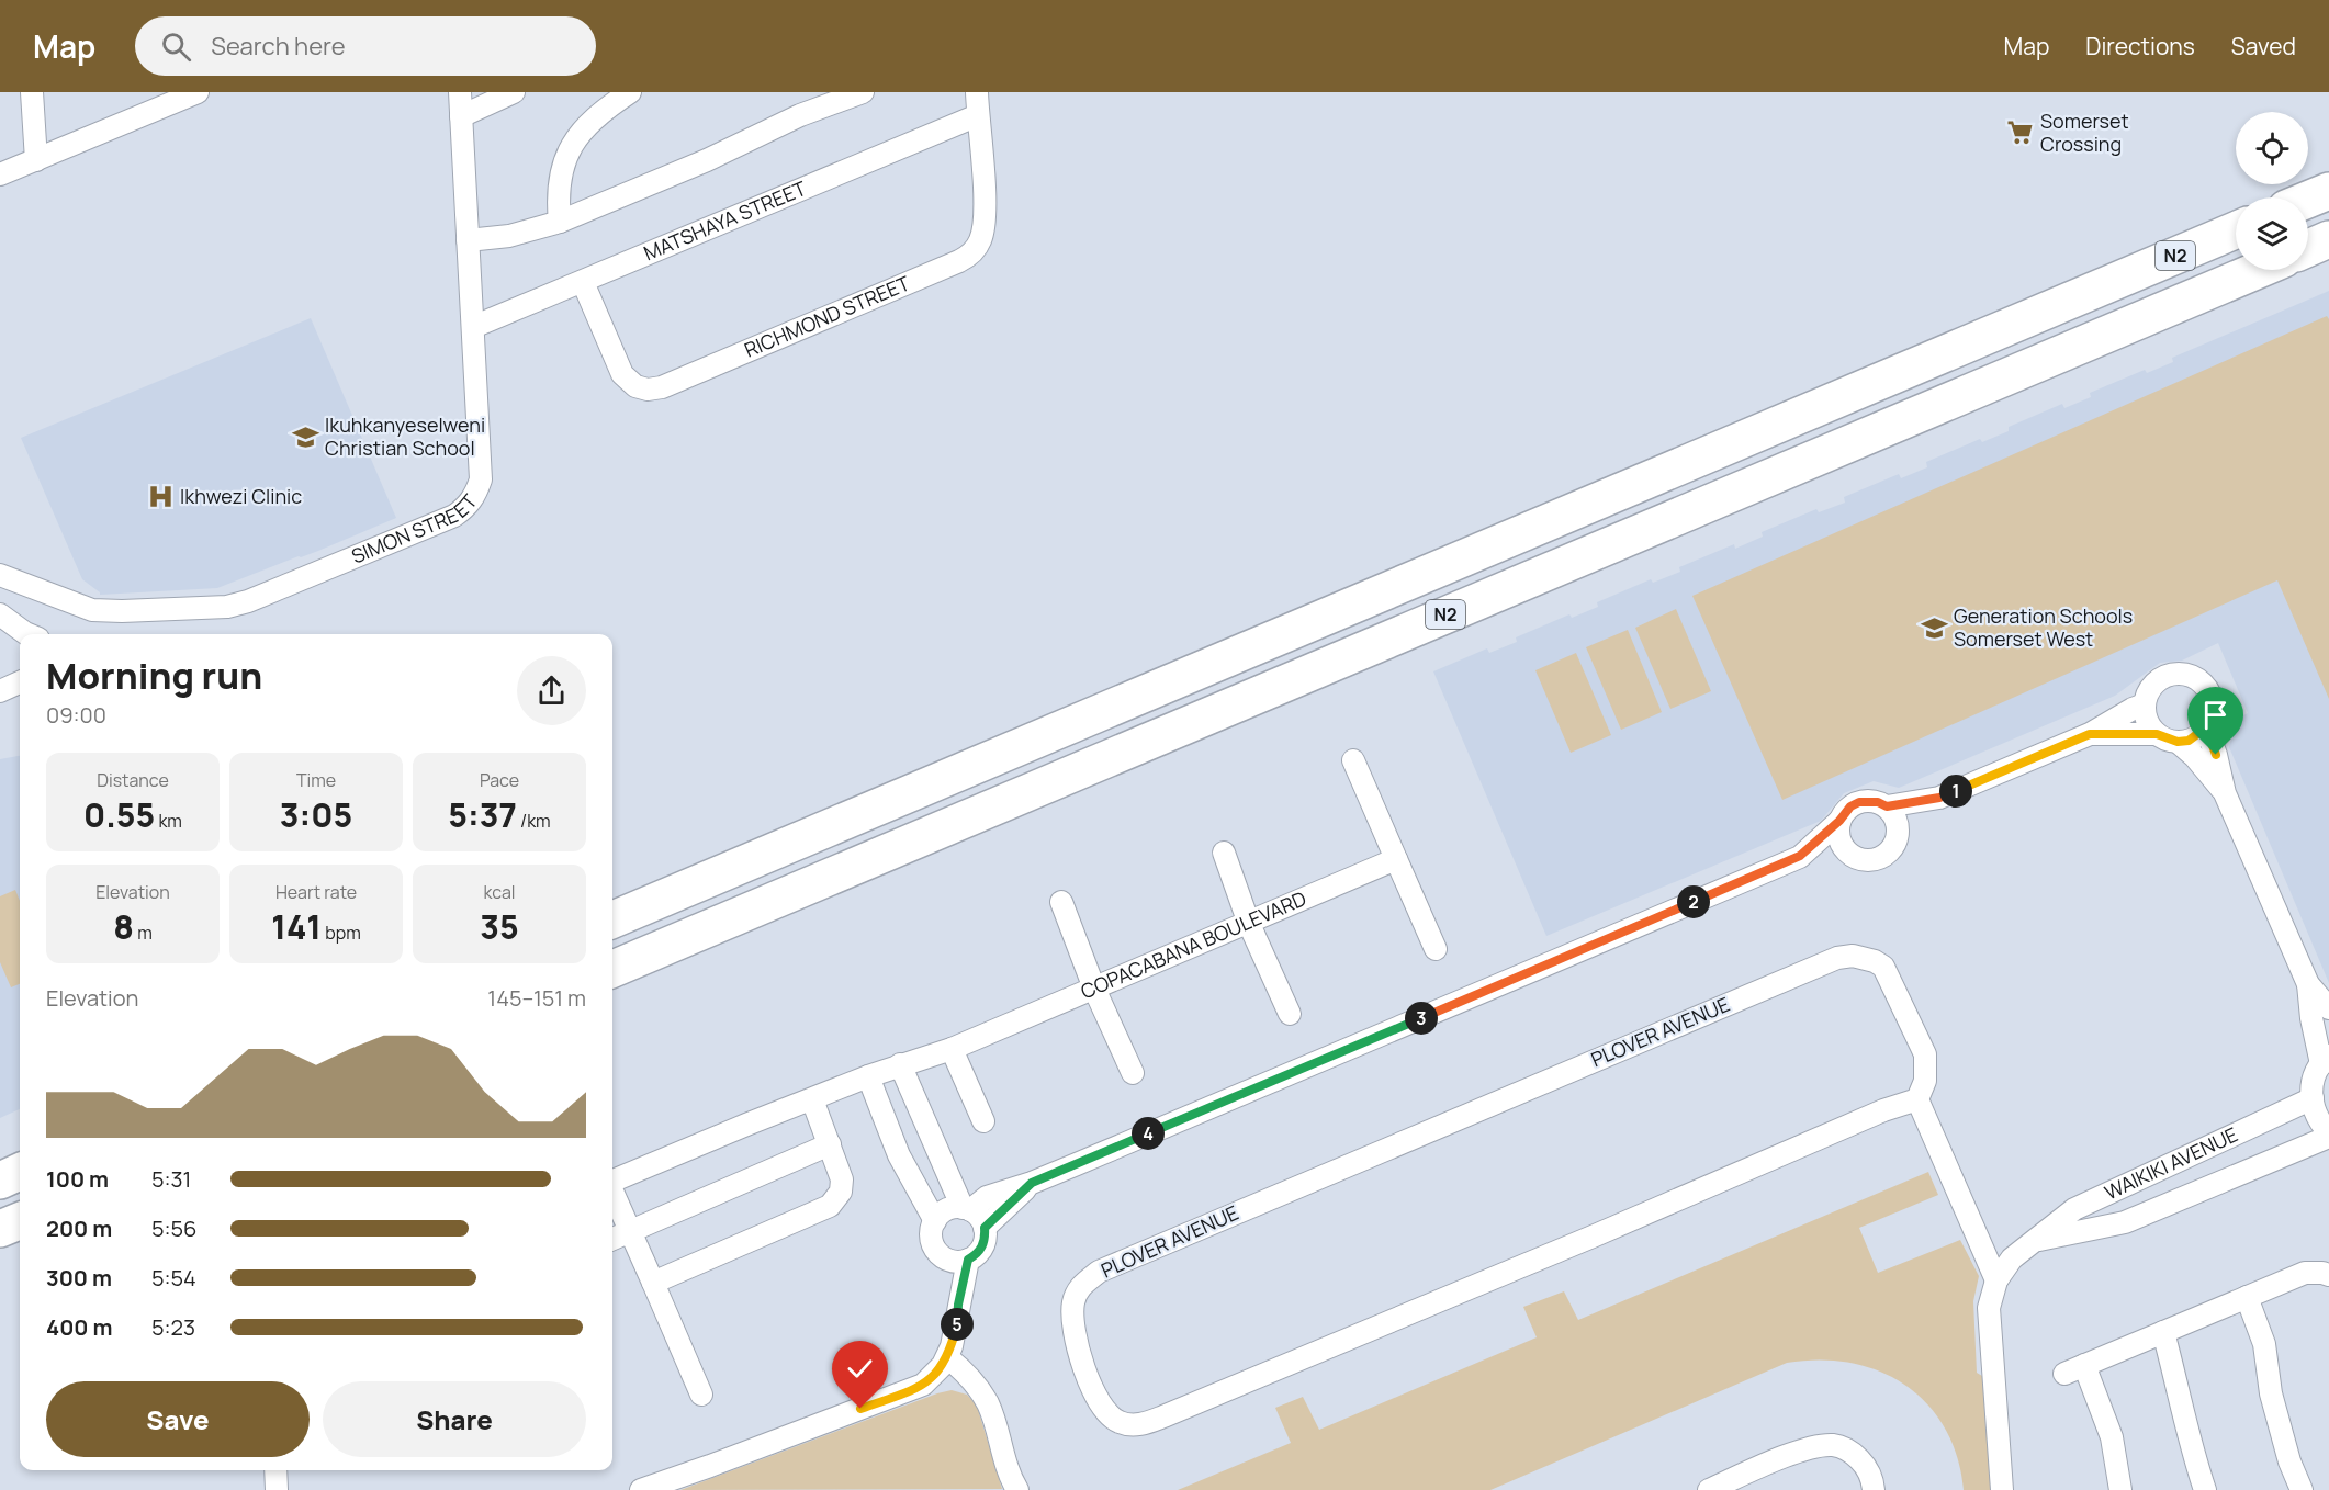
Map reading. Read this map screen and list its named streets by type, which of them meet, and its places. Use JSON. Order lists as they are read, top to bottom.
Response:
{
  "streets": {
    "highway": ["N2"],
    "street": [
      "MATSHAYA STREET",
      "RICHMOND STREET",
      "SIMON STREET",
      "COPACABANA BOULEVARD",
      "PLOVER AVENUE",
      "WAIKIKI AVENUE"
    ]
  },
  "crossings": [
    ["MATSHAYA STREET", "RICHMOND STREET"],
    ["MATSHAYA STREET", "SIMON STREET"]
  ],
  "places": {
    "supermarket": ["Somerset Crossing"],
    "school or university": ["Ikuhkanyeselweni Christian School", "Generation Schools Somerset West"],
    "hospital": ["Ikhwezi Clinic"]
  },
  "page": {
    "header": "Map",
    "search": "Search here",
    "nav": ["Map", "Directions", "Saved"],
    "heading": ["Morning run", "09:00"],
    "stats": [
      ["Distance", "0.55 km"],
      ["Time", "3:05"],
      ["Pace", "5:37 /km"],
      ["Elevation", "8 m"],
      ["Heart rate", "141 bpm"],
      ["kcal", "35"]
    ],
    "pins": [
      "1",
      "2",
      "3",
      "4",
      "5"
    ],
    "chart": ["Elevation", "145–151 m"],
    "list": [
      {
        "name": "100 m",
        "note": "5:31"
      },
      {
        "name": "200 m",
        "note": "5:56"
      },
      {
        "name": "300 m",
        "note": "5:54"
      },
      {
        "name": "400 m",
        "note": "5:23"
      }
    ],
    "buttons": ["Save", "Share"]
  }
}
